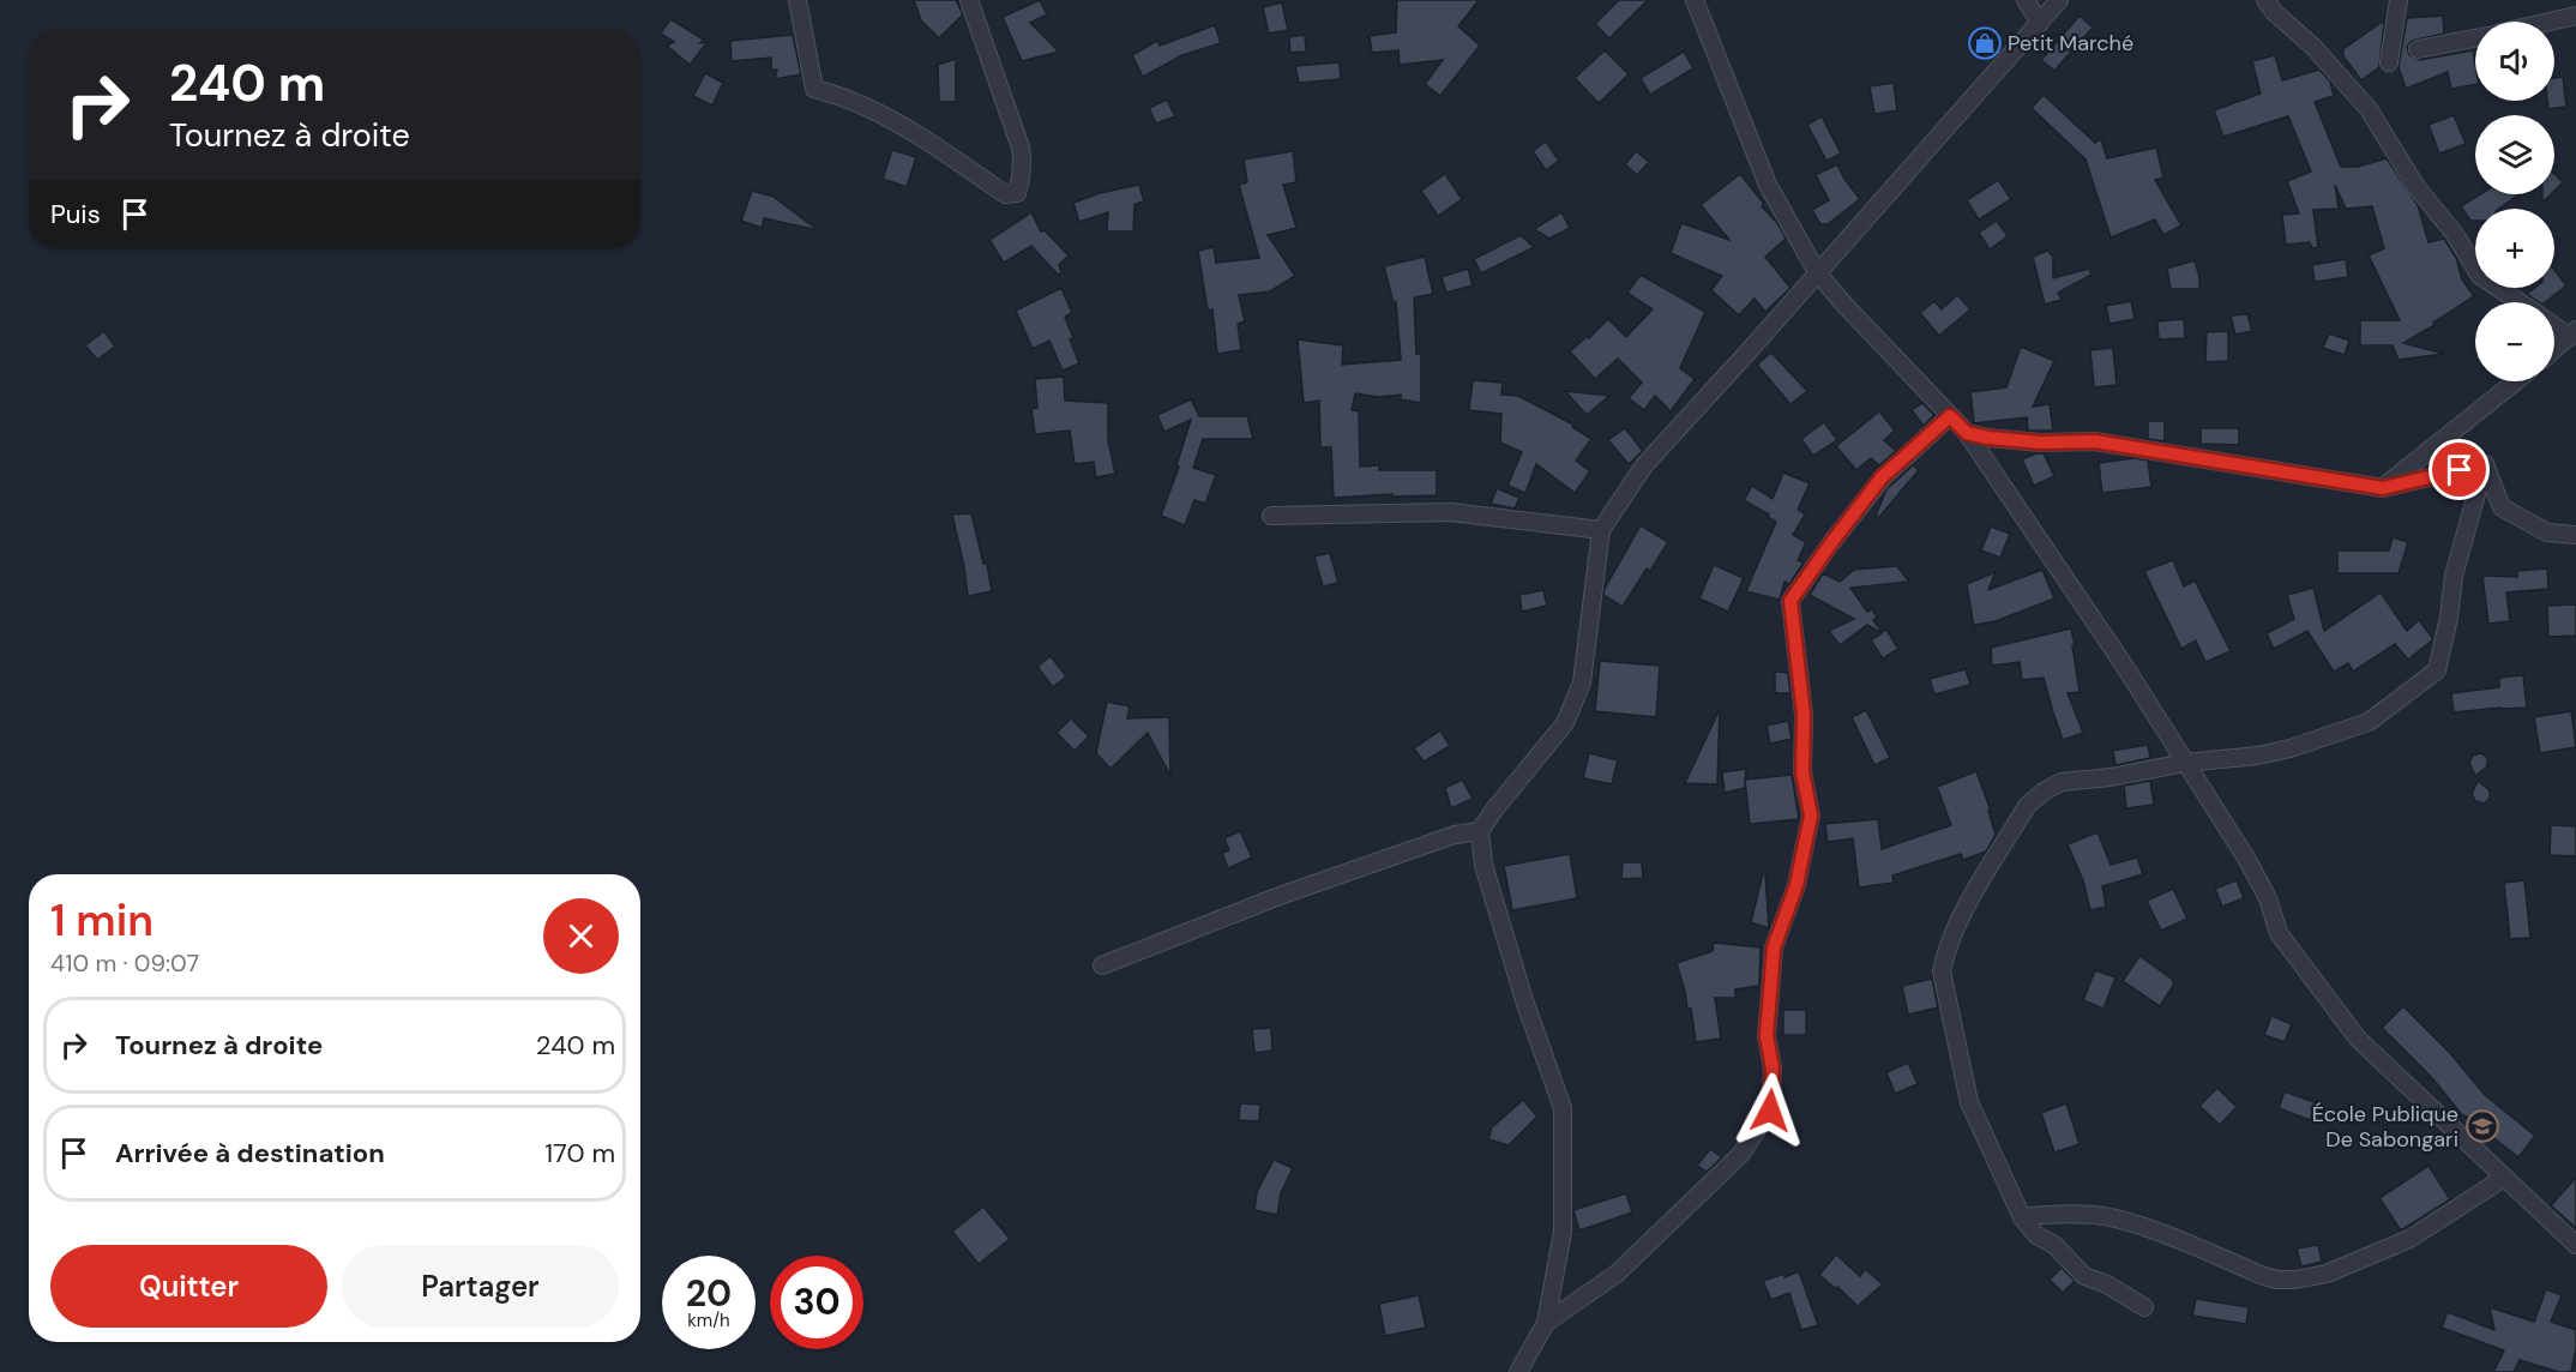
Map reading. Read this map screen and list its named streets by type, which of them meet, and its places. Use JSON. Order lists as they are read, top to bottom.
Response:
{
  "places": {
    "shop": ["Petit Marché"],
    "school or university": ["École Publique De Sabongari"]
  },
  "page": {
    "map_buttons": ["+", "−"],
    "turn": ["240 m", "Tournez à droite"],
    "then": "Puis",
    "heading": ["1 min", "410 m · 09:07"],
    "list": [
      {
        "name": "Tournez à droite",
        "value": "240 m"
      },
      {
        "name": "Arrivée à destination",
        "value": "170 m"
      }
    ],
    "buttons": ["Quitter", "Partager"],
    "speed": "20 km/h",
    "limit": "30"
  }
}
